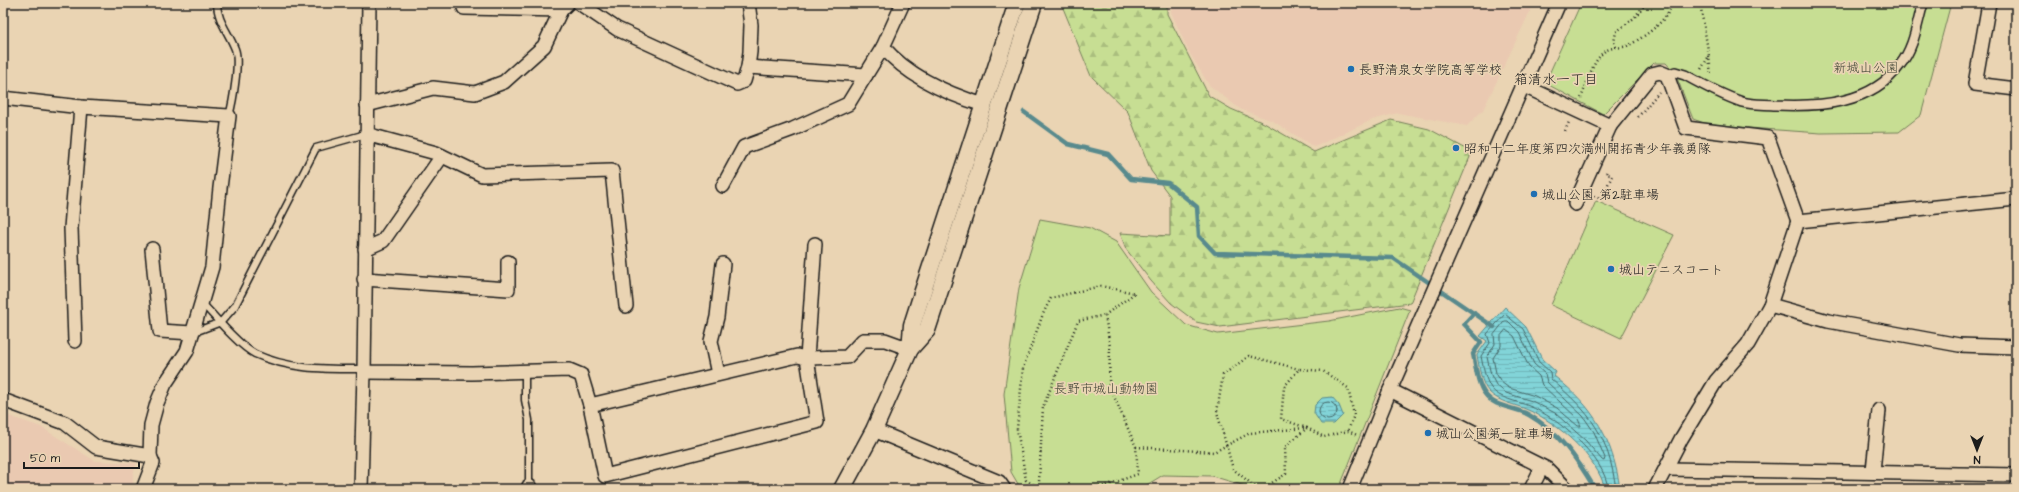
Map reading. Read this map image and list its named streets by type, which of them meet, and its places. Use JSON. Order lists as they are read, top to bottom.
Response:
{
  "districts": ["箱清水一丁目"],
  "parks": ["新城山公園", "長野市城山動物園"],
  "places": [
    "長野清泉女学院高等学校",
    "昭和十二年度第四次満州開拓青少年義勇隊",
    "城山公園 第2駐車場",
    "城山テニスコート",
    "城山公園第一駐車場"
  ],
  "scale_bar": "50 m",
  "north": "bottom"
}
